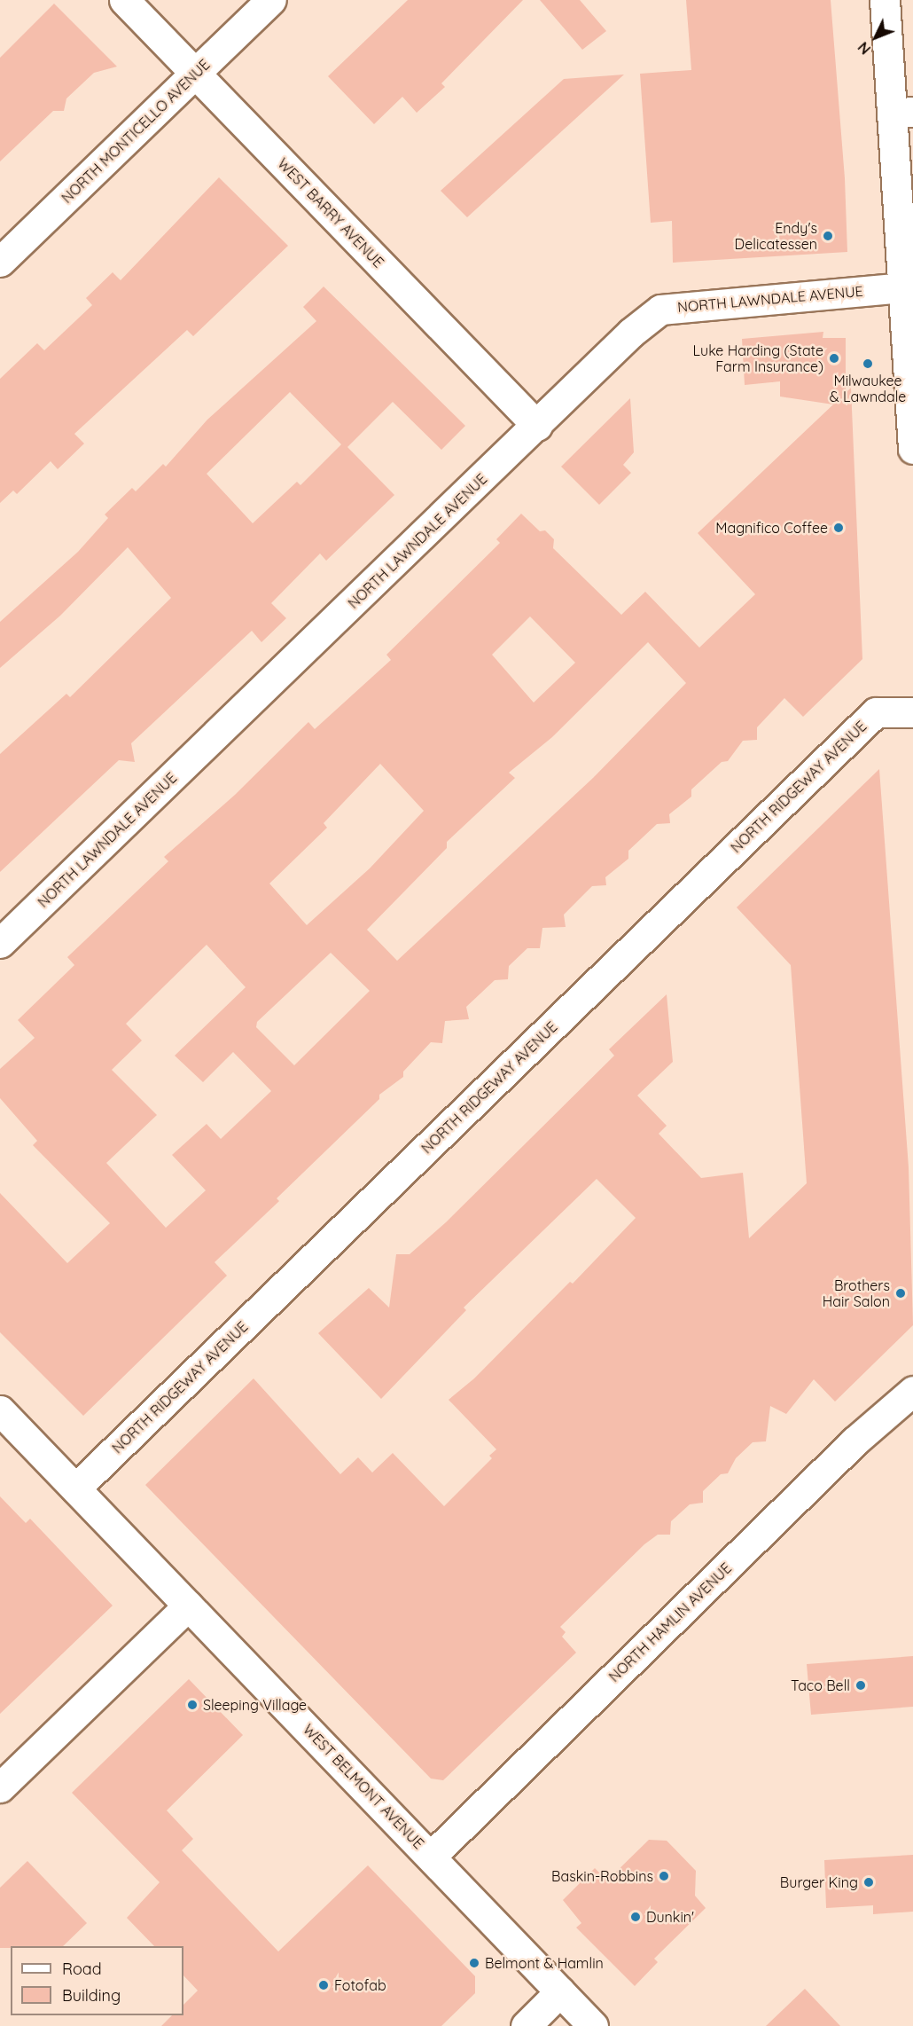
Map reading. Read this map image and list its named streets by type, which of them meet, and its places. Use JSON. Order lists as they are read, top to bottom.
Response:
{
  "streets": {
    "street": [
      "NORTH MONTICELLO AVENUE",
      "WEST BARRY AVENUE",
      "NORTH LAWNDALE AVENUE",
      "NORTH RIDGEWAY AVENUE",
      "NORTH HAMLIN AVENUE",
      "WEST BELMONT AVENUE"
    ]
  },
  "crossings": [
    ["NORTH MONTICELLO AVENUE", "WEST BARRY AVENUE"],
    ["WEST BARRY AVENUE", "NORTH LAWNDALE AVENUE"],
    ["NORTH RIDGEWAY AVENUE", "WEST BELMONT AVENUE"],
    ["NORTH HAMLIN AVENUE", "WEST BELMONT AVENUE"]
  ],
  "places": [
    "Endy's Delicatessen",
    "Luke Harding (State Farm Insurance)",
    "Milwaukee & Lawndale",
    "Magnifico Coffee",
    "Brothers Hair Salon",
    "Taco Bell",
    "Sleeping Village",
    "Baskin-Robbins",
    "Burger King",
    "Dunkin'",
    "Belmont & Hamlin",
    "Fotofab"
  ],
  "legend": ["Road", "Building"],
  "north": "bottom left"
}
